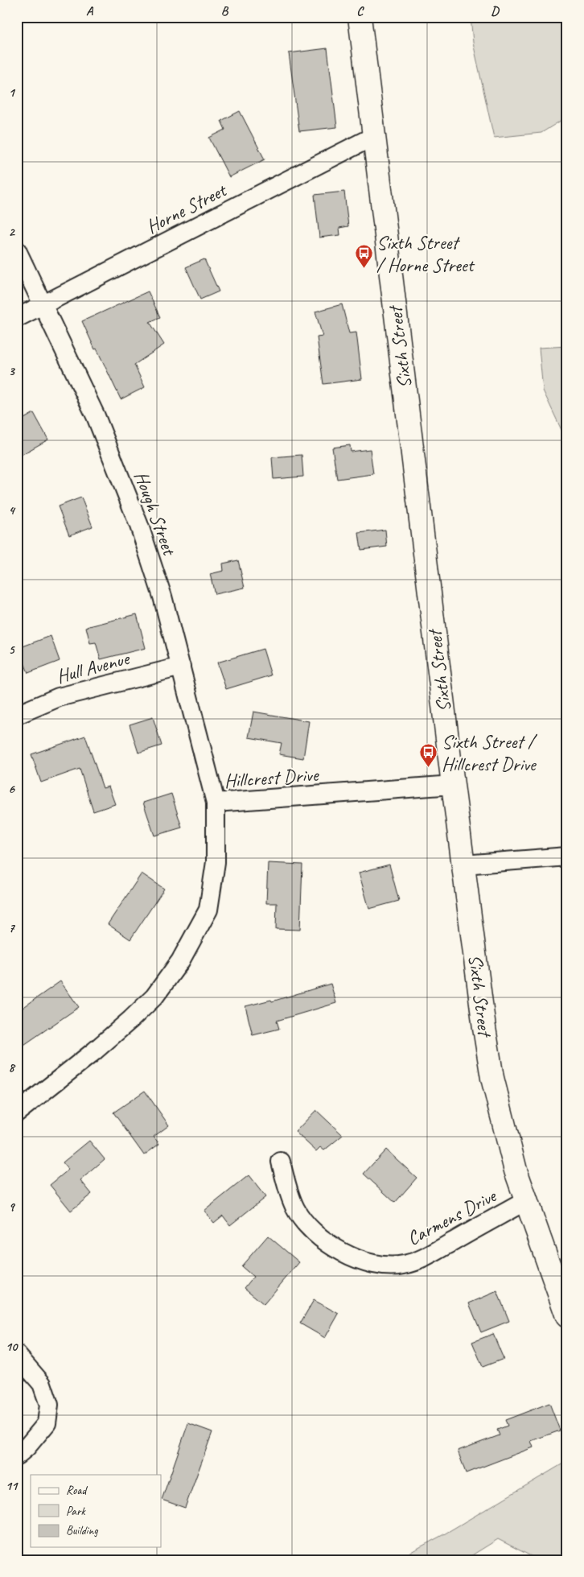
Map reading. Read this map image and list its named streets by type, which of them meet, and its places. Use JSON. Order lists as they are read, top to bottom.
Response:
{
  "streets": {
    "main road": ["Sixth Street"],
    "street": [
      "Horne Street",
      "Hough Street",
      "Hull Avenue",
      "Hillcrest Drive",
      "Carmens Drive"
    ]
  },
  "crossings": [
    ["Horne Street", "Sixth Street"],
    ["Horne Street", "Hough Street"],
    ["Sixth Street", "Hillcrest Drive"],
    ["Sixth Street", "Carmens Drive"],
    ["Hough Street", "Hull Avenue"],
    ["Hough Street", "Hillcrest Drive"]
  ],
  "places": {
    "bus stop": ["Sixth Street / Horne Street", "Sixth Street / Hillcrest Drive"]
  },
  "legend": ["Road", "Park", "Building"],
  "grid": {
    "columns": [
      "A",
      "B",
      "C",
      "D"
    ],
    "rows": [
      "1",
      "2",
      "3",
      "4",
      "5",
      "6",
      "7",
      "8",
      "9",
      "10",
      "11"
    ]
  }
}
